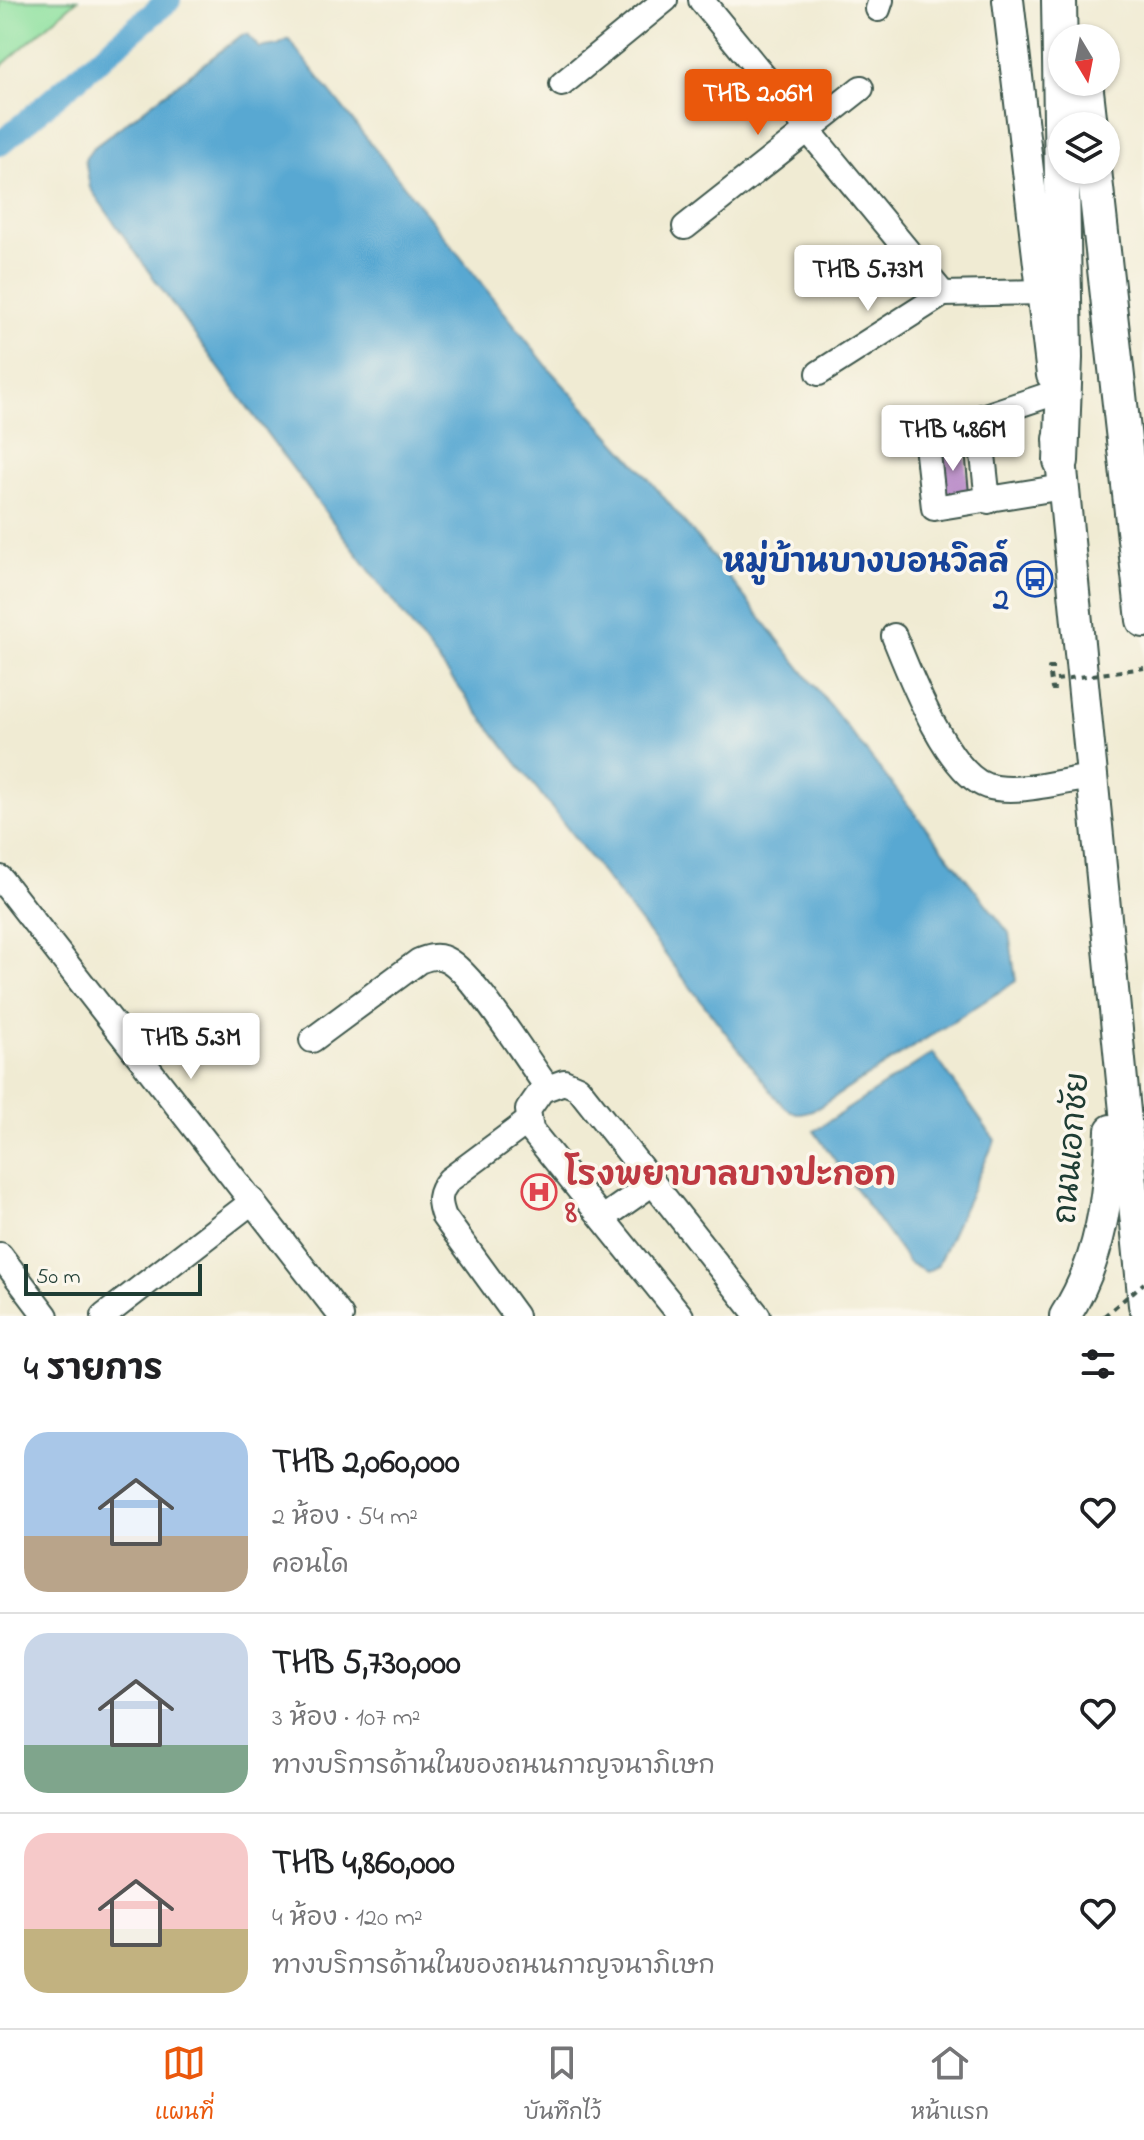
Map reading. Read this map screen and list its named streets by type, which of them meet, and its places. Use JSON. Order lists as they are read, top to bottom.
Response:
{
  "streets": {
    "main road": ["ถนนเอกชัย"]
  },
  "places": {
    "bus stop": ["หมู่บ้านบางบอนวิลล์ 2"],
    "hospital": ["โรงพยาบาลบางปะกอก 8"]
  },
  "scale_bar": "50 m",
  "north": "bottom",
  "page": {
    "price": [
      "THB 2.06M",
      "THB 5.73M",
      "THB 4.86M",
      "THB 5.3M"
    ],
    "scale": "50 m",
    "heading": "4 รายการ",
    "list": [
      {
        "name": "THB 2,060,000",
        "note": "2 ห้อง · 54 m² · คอนโด"
      },
      {
        "name": "THB 5,730,000",
        "note": "3 ห้อง · 107 m² · ทางบริการด้านในของถนนกาญจนาภิเษก"
      },
      {
        "name": "THB 4,860,000",
        "note": "4 ห้อง · 120 m² · ทางบริการด้านในของถนนกาญจนาภิเษก"
      }
    ],
    "tabs": ["แผนที่", "บันทึกไว้", "หน้าแรก"]
  }
}
